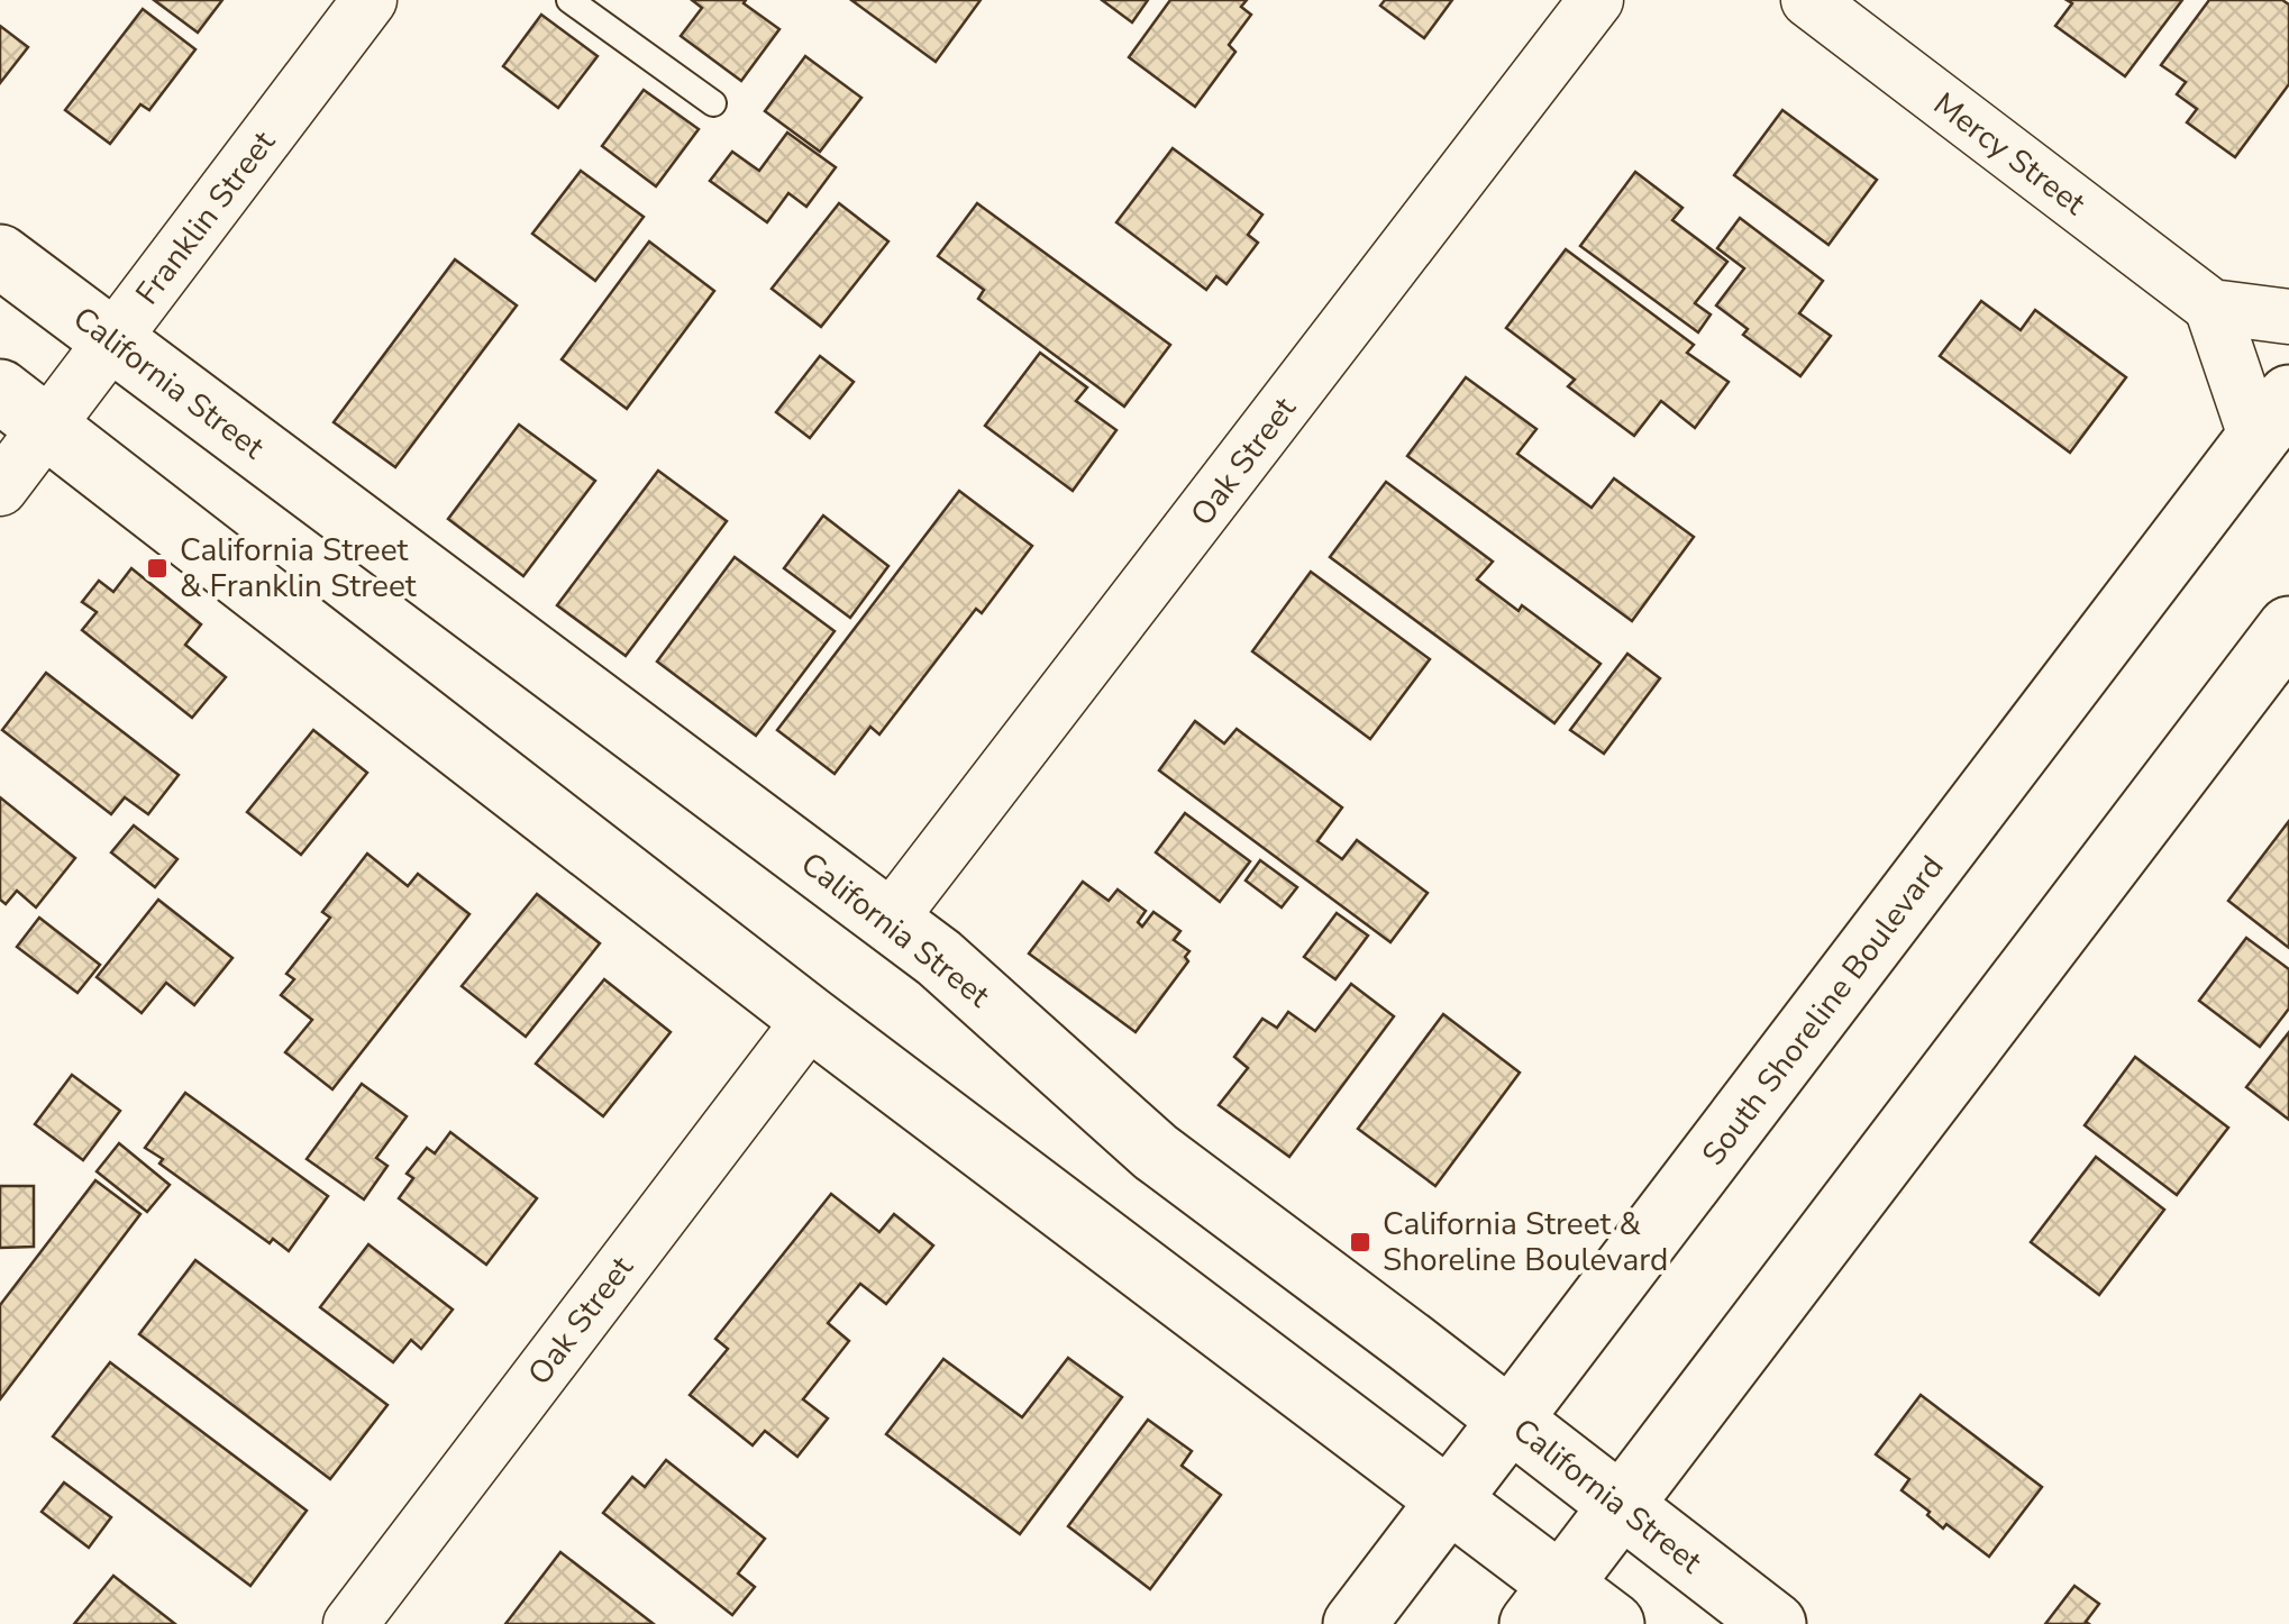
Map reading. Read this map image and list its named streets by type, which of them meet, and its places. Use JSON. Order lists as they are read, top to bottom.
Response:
{
  "streets": {
    "main road": ["California Street", "South Shoreline Boulevard"],
    "street": ["Mercy Street", "Franklin Street", "Oak Street"]
  },
  "crossings": [
    ["Franklin Street", "California Street"],
    ["California Street", "Oak Street"],
    ["California Street", "South Shoreline Boulevard"]
  ],
  "places": {
    "transit": ["California Street & Franklin Street", "California Street & Shoreline Boulevard"]
  }
}
